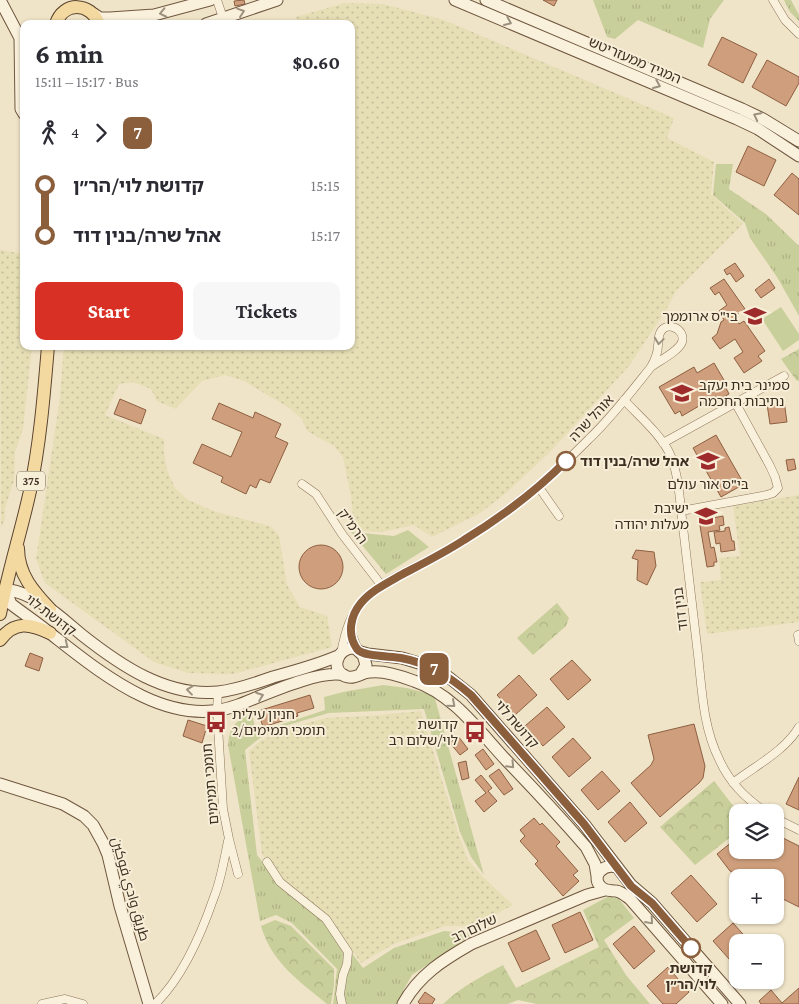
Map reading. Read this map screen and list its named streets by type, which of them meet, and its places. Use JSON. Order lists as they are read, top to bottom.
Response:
{
  "streets": {
    "main road": ["375"],
    "street": [
      "המגיד ממעזריטש",
      "אוהל שרה",
      "הרמ\"ק",
      "בנין דוד",
      "קדושת לוי",
      "תומכי תמימים",
      "طريق وادي فوکين",
      "שלום רב"
    ]
  },
  "crossings": [
    ["אוהל שרה", "הרמ\"ק"],
    ["אוהל שרה", "בנין דוד"],
    ["אוהל שרה", "קדושת לוי"],
    ["375", "קדושת לוי"],
    ["קדושת לוי", "תומכי תמימים"],
    ["קדושת לוי", "שלום רב"]
  ],
  "places": {
    "school or university": [
      "בי\"ס ארוממך",
      "סמינר בית יעקב נתיבות החכמה",
      "בי\"ס אור עולם",
      "ישיבת מעלות יהודה"
    ],
    "other": ["אהל שרה/בנין דוד", "קדושת לוי/הר״ן"],
    "bus stop": ["חניון עילית 2/תומכי תמימים", "קדושת לוי/שלום רב"]
  },
  "lines": ["bus line 7"],
  "page": {
    "on_map": "7",
    "heading": ["6 min", "15:11 – 15:17 · Bus", "$0.60"],
    "legs": ["4", "7"],
    "list": [
      {
        "name": "קדושת לוי/הר״ן",
        "value": "15:15"
      },
      {
        "name": "אהל שרה/בנין דוד",
        "value": "15:17"
      }
    ],
    "buttons": ["Start", "Tickets"],
    "map_buttons": ["+", "−"]
  }
}
